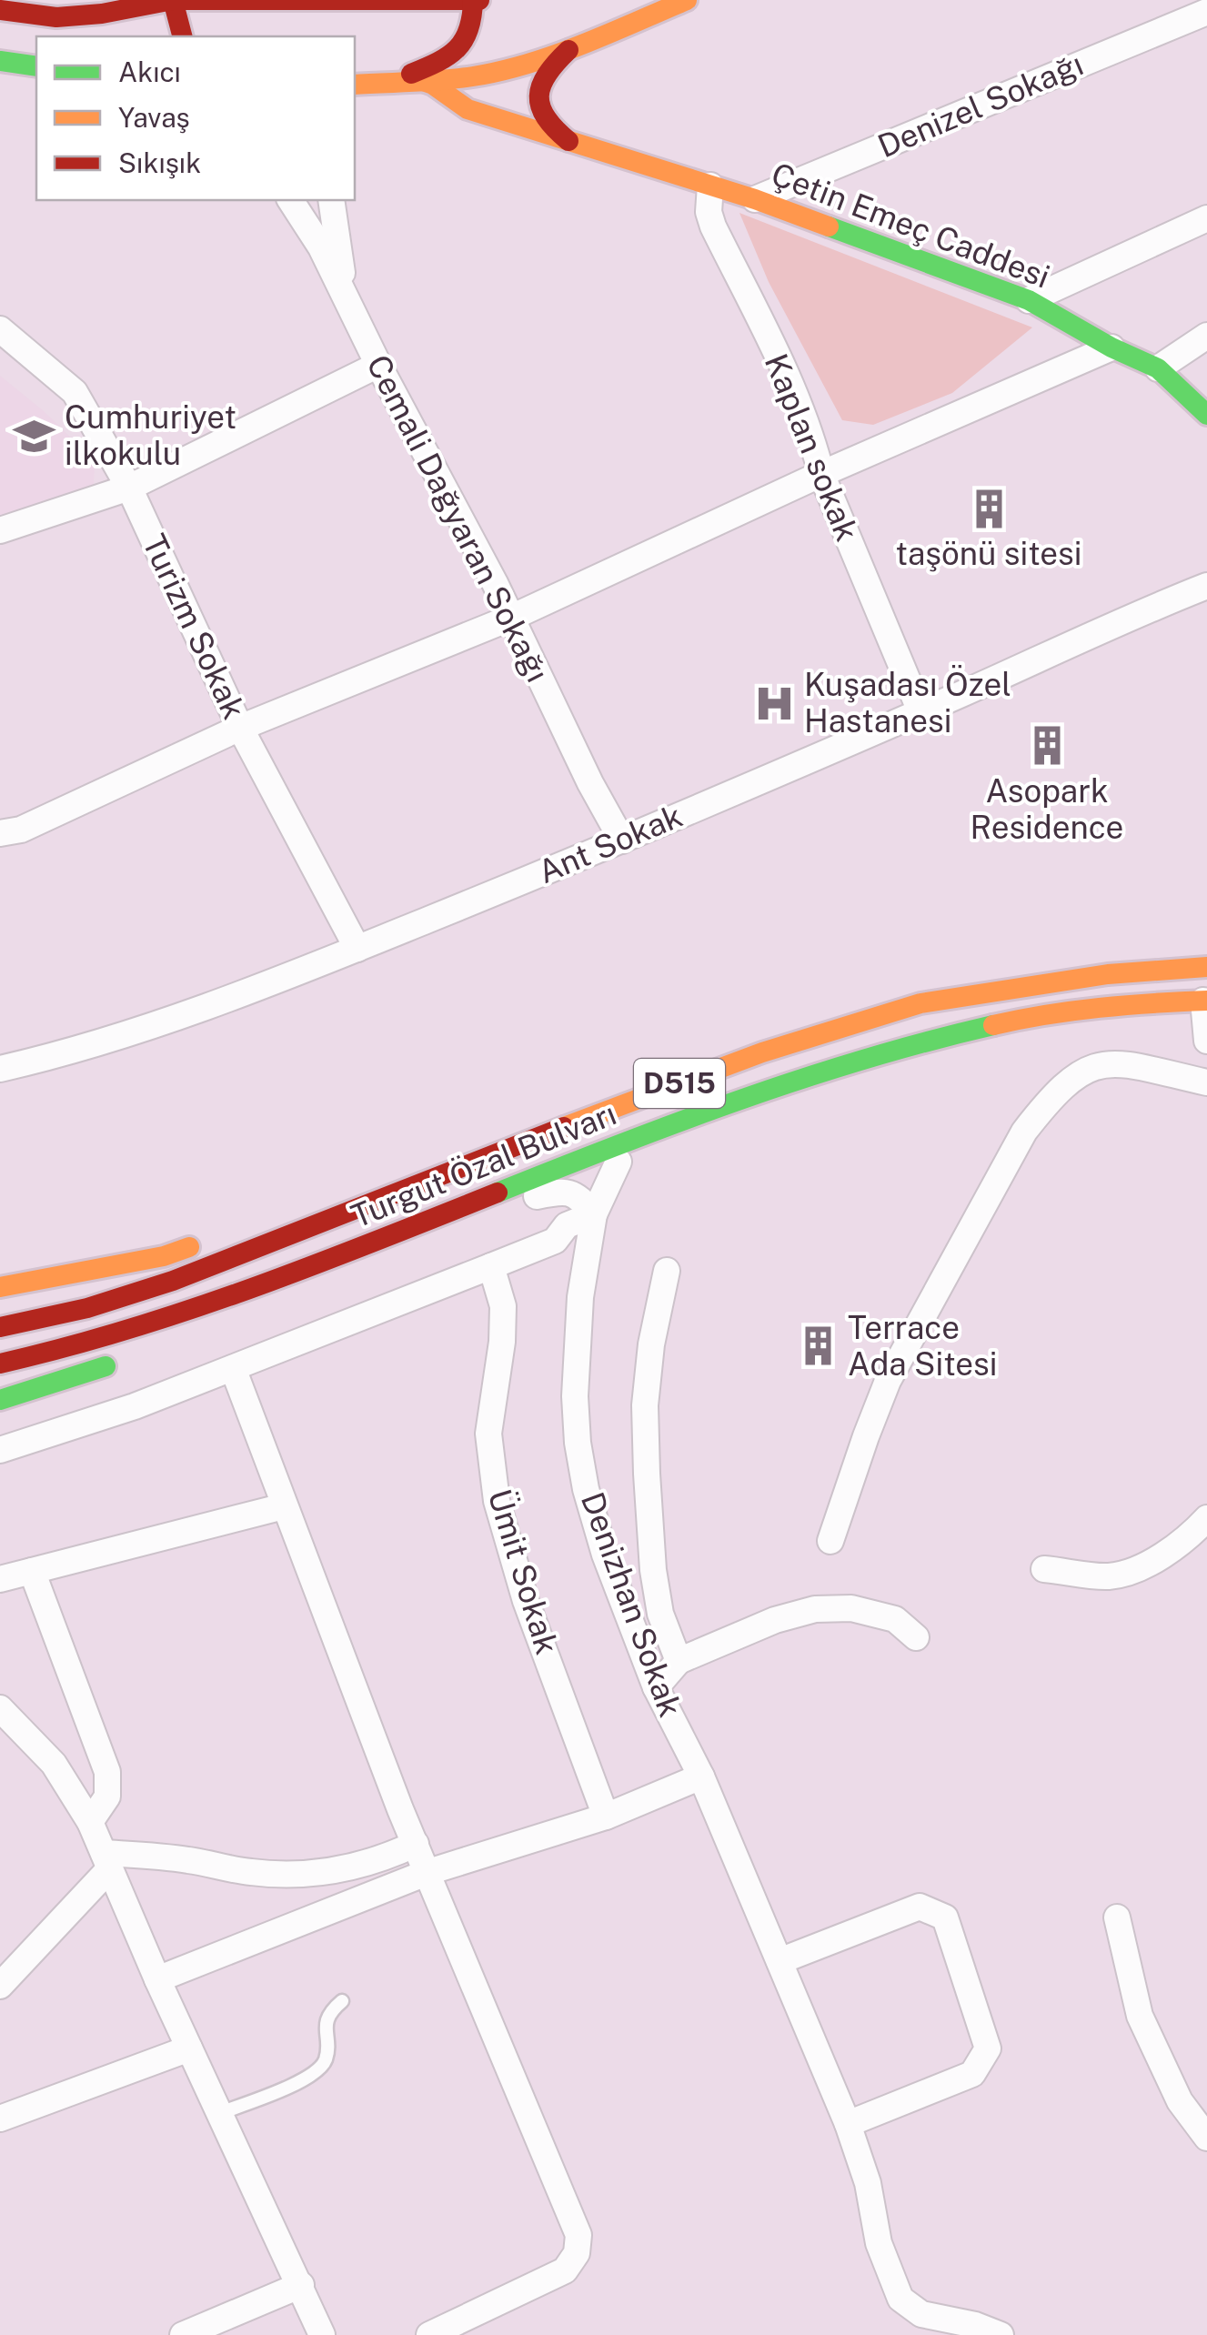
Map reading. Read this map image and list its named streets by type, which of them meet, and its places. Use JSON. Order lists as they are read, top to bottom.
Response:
{
  "streets": {
    "main road": ["Çetin Emeç Caddesi", "D515", "Turgut Özal Bulvarı"],
    "street": [
      "Denizel Sokağı",
      "Kaplan sokak",
      "Cemali Dağyaran Sokağı",
      "Turizm Sokak",
      "Ant Sokak",
      "Ümit Sokak",
      "Denizhan Sokak"
    ]
  },
  "crossings": [
    ["Denizel Sokağı", "Çetin Emeç Caddesi"],
    ["Çetin Emeç Caddesi", "Kaplan sokak"],
    ["Kaplan sokak", "Ant Sokak"],
    ["Cemali Dağyaran Sokağı", "Ant Sokak"],
    ["Turizm Sokak", "Ant Sokak"]
  ],
  "places": {
    "school or university": ["Cumhuriyet ilkokulu"],
    "building": ["taşönü sitesi", "Asopark Residence", "Terrace Ada Sitesi"],
    "hospital": ["Kuşadası Özel Hastanesi"]
  },
  "legend": ["Akıcı", "Yavaş", "Sıkışık"]
}
